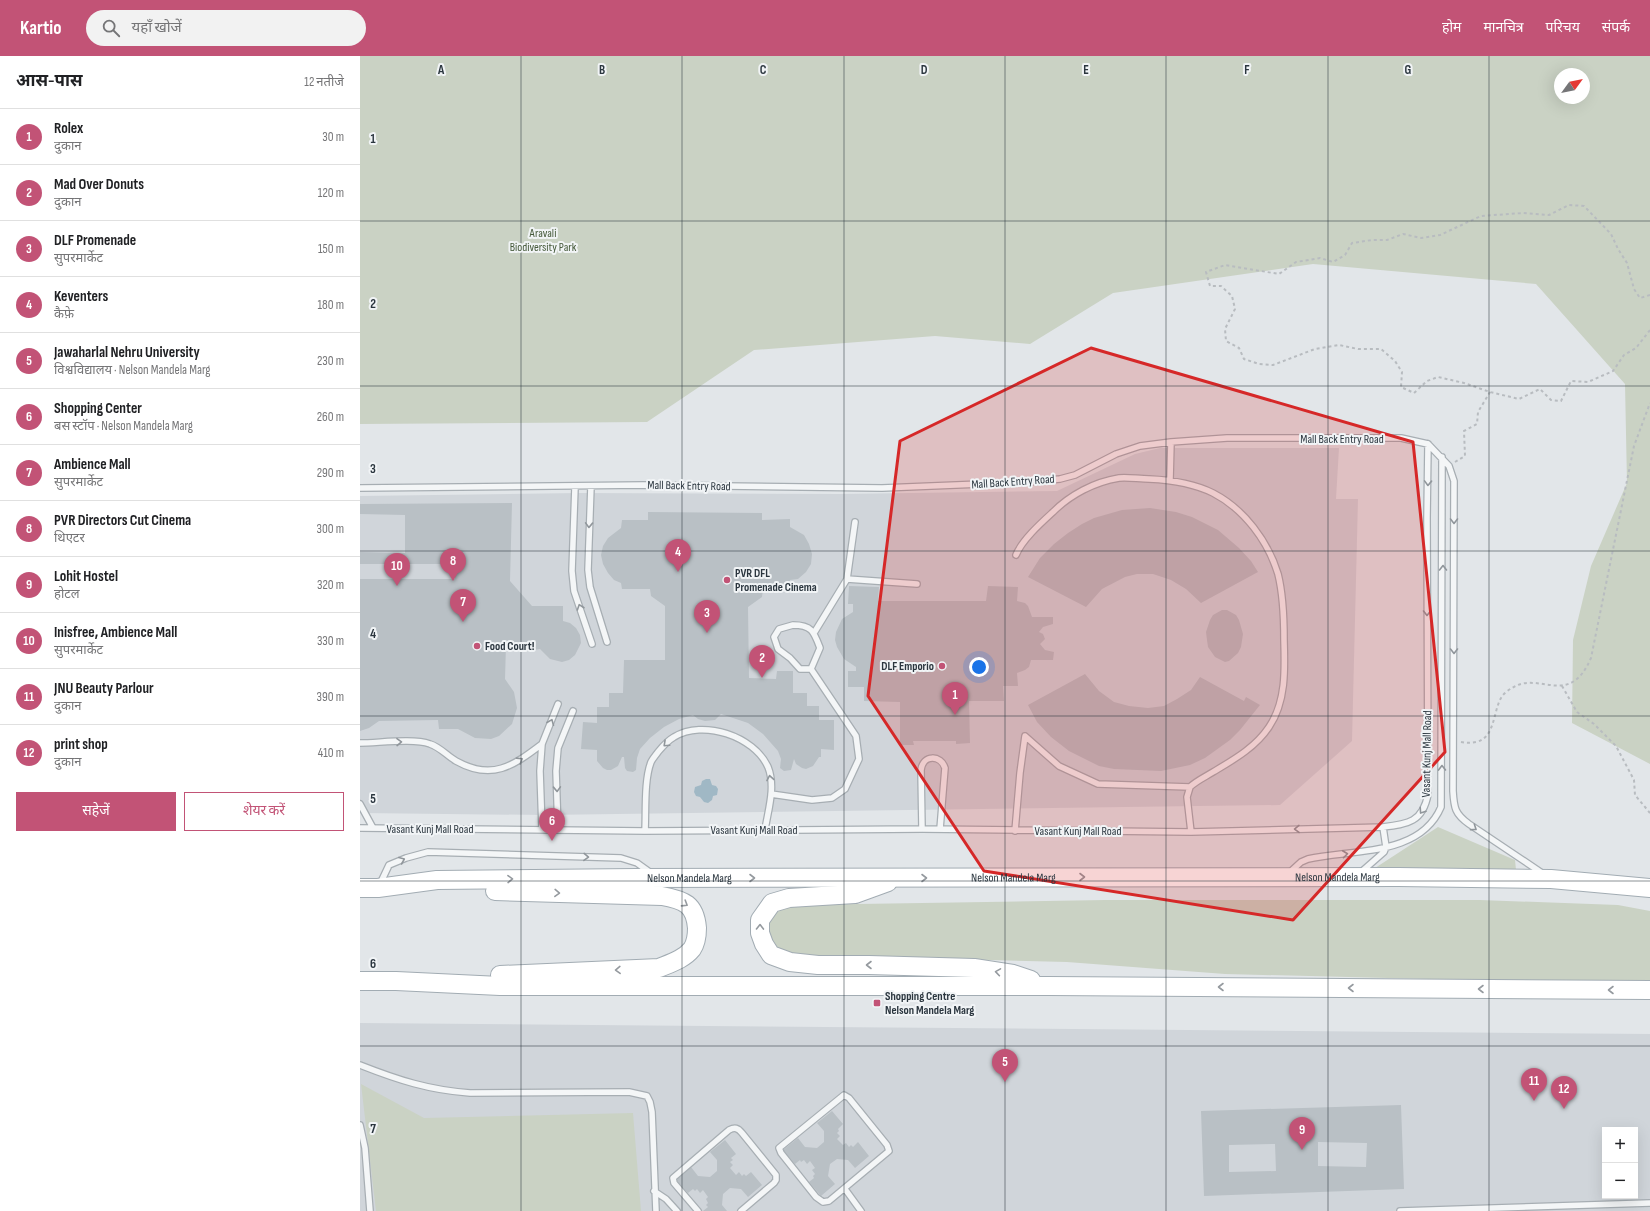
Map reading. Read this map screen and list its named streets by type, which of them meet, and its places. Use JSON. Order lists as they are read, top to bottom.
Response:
{
  "streets": {
    "main road": ["Nelson Mandela Marg"],
    "lane": ["Mall Back Entry Road", "Vasant Kunj Mall Road"]
  },
  "crossings": [
    ["Mall Back Entry Road", "Vasant Kunj Mall Road"],
    ["Vasant Kunj Mall Road", "Nelson Mandela Marg"]
  ],
  "parks": ["Aravali Biodiversity Park"],
  "places": {
    "other": ["PVR DFL Promenade Cinema", "Food Court!", "DLF Emporio"],
    "transit": ["Shopping Centre Nelson Mandela Marg"]
  },
  "north": "top right",
  "page": {
    "header": "Kartio",
    "search": "यहाँ खोजें",
    "nav": [
      "होम",
      "मानचित्र",
      "परिचय",
      "संपर्क"
    ],
    "heading": ["आस-पास", "12 नतीजे"],
    "list": [
      {
        "mark": "1",
        "name": "Rolex",
        "note": "दुकान",
        "value": "30 m"
      },
      {
        "mark": "2",
        "name": "Mad Over Donuts",
        "note": "दुकान",
        "value": "120 m"
      },
      {
        "mark": "3",
        "name": "DLF Promenade",
        "note": "सुपरमार्केट",
        "value": "150 m"
      },
      {
        "mark": "4",
        "name": "Keventers",
        "note": "कैफ़े",
        "value": "180 m"
      },
      {
        "mark": "5",
        "name": "Jawaharlal Nehru University",
        "note": "विश्वविद्यालय · Nelson Mandela Marg",
        "value": "230 m"
      },
      {
        "mark": "6",
        "name": "Shopping Center",
        "note": "बस स्टॉप · Nelson Mandela Marg",
        "value": "260 m"
      },
      {
        "mark": "7",
        "name": "Ambience Mall",
        "note": "सुपरमार्केट",
        "value": "290 m"
      },
      {
        "mark": "8",
        "name": "PVR Directors Cut Cinema",
        "note": "थिएटर",
        "value": "300 m"
      },
      {
        "mark": "9",
        "name": "Lohit Hostel",
        "note": "होटल",
        "value": "320 m"
      },
      {
        "mark": "10",
        "name": "Inisfree, Ambience Mall",
        "note": "सुपरमार्केट",
        "value": "330 m"
      },
      {
        "mark": "11",
        "name": "JNU Beauty Parlour",
        "note": "दुकान",
        "value": "390 m"
      },
      {
        "mark": "12",
        "name": "print shop",
        "note": "दुकान",
        "value": "410 m"
      }
    ],
    "pins": [
      "4",
      "8",
      "10",
      "7",
      "3",
      "2",
      "1",
      "6",
      "5",
      "11",
      "12",
      "9"
    ],
    "buttons": ["सहेजें", "शेयर करें"],
    "map_buttons": ["+", "−"]
  },
  "grid": {
    "columns": [
      "A",
      "B",
      "C",
      "D",
      "E",
      "F",
      "G"
    ],
    "rows": [
      "1",
      "2",
      "3",
      "4",
      "5",
      "6",
      "7"
    ]
  }
}
